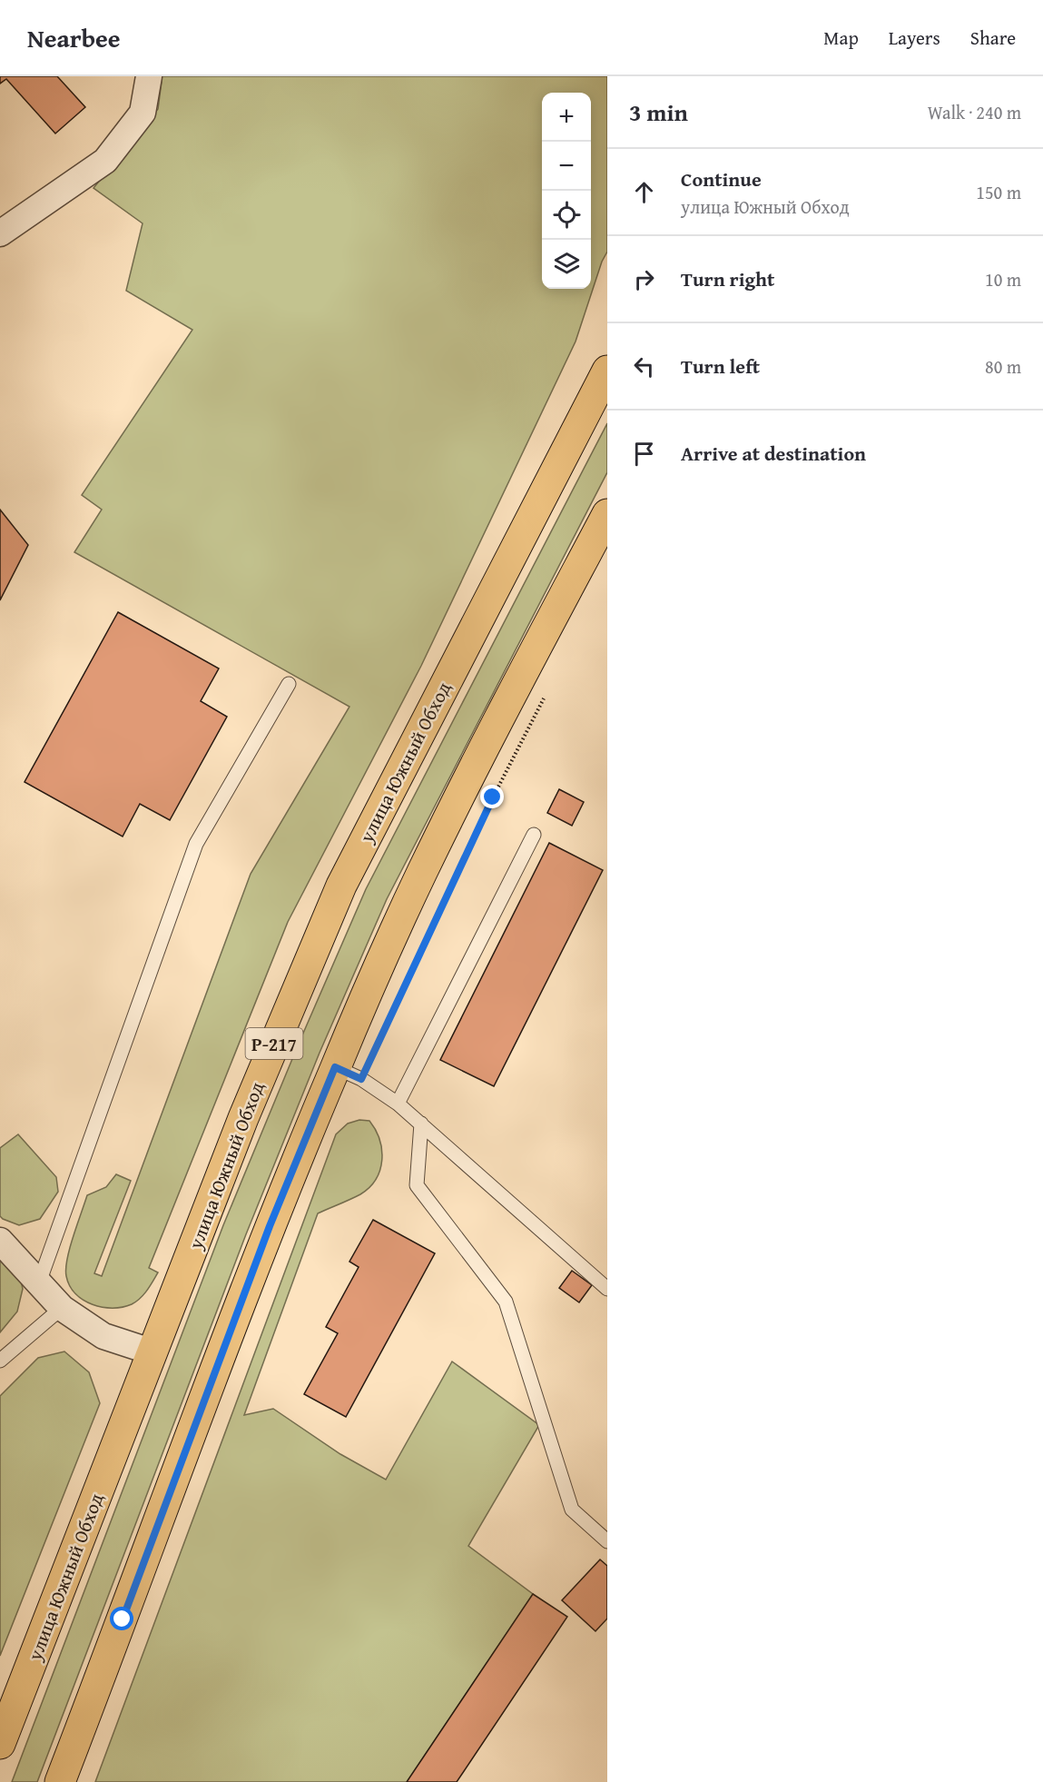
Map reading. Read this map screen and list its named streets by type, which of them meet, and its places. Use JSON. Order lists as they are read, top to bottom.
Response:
{
  "streets": {
    "main road": ["улица Южный Обход", "Р-217"]
  },
  "page": {
    "header": "Nearbee",
    "nav": ["Map", "Layers", "Share"],
    "heading": ["3 min", "Walk · 240 m"],
    "map_buttons": ["+", "−"],
    "list": [
      ["Continue", "улица Южный Обход", "150 m"],
      ["Turn right", "10 m"],
      ["Turn left", "80 m"],
      "Arrive at destination"
    ]
  }
}
